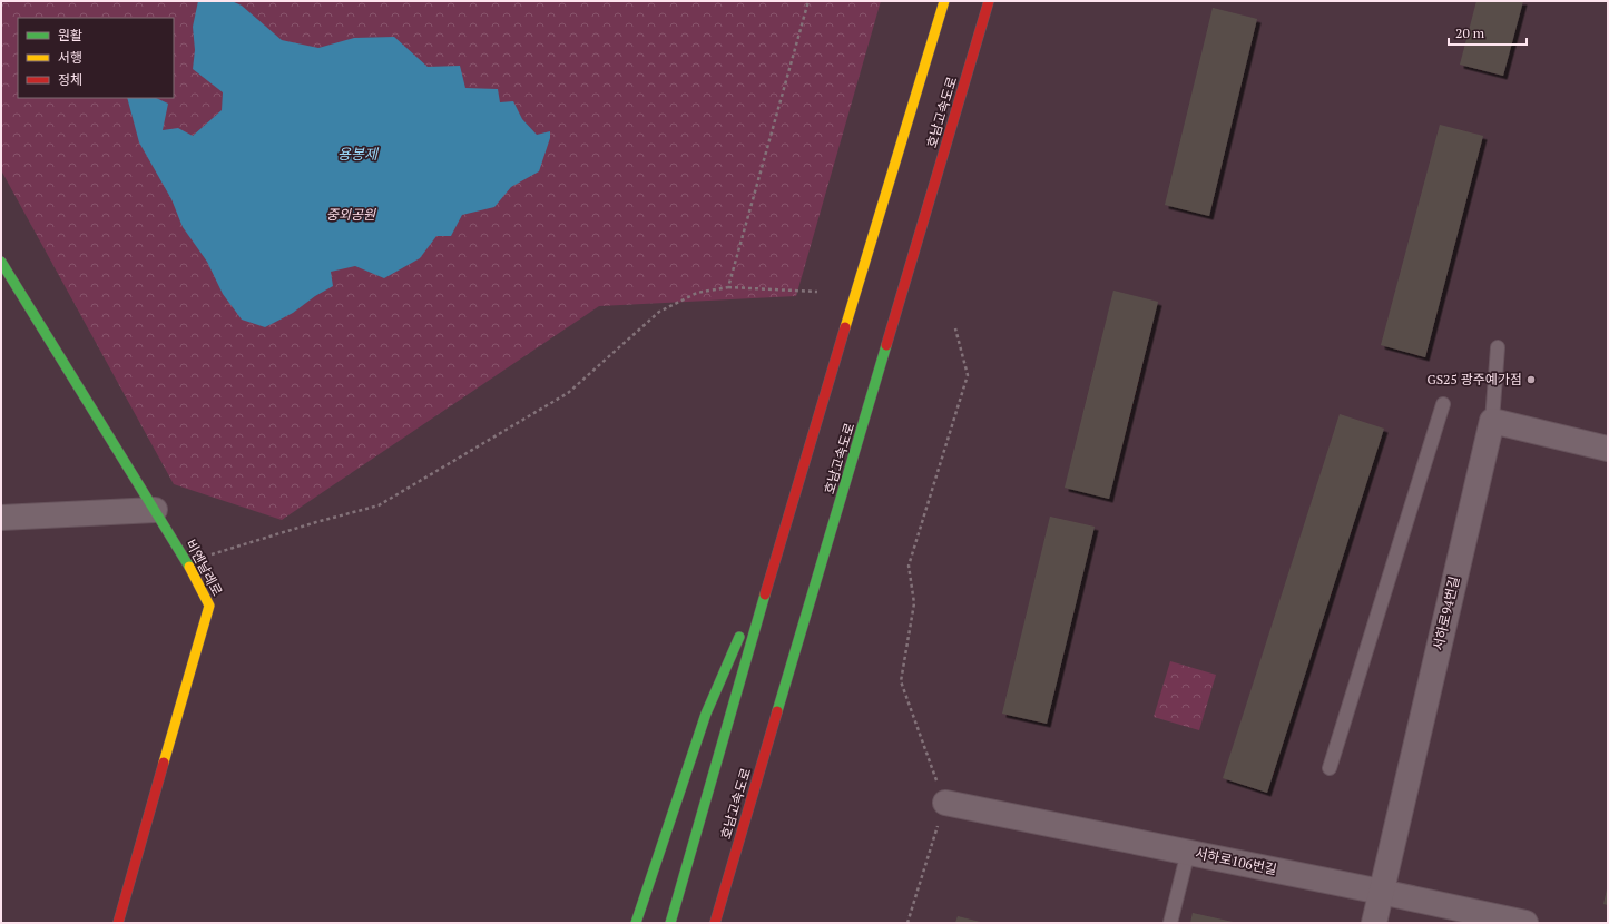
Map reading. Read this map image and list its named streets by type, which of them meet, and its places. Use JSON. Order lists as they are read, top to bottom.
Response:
{
  "streets": {
    "main road": ["호남고속도로", "비엔날레로"],
    "street": ["서하로94번길", "서하로106번길"]
  },
  "crossings": [
    ["서하로94번길", "서하로106번길"]
  ],
  "water": ["용봉제"],
  "parks": ["중외공원"],
  "places": ["GS25 광주예가점"],
  "legend": ["원활", "서행", "정체"],
  "scale_bar": "20 m"
}
